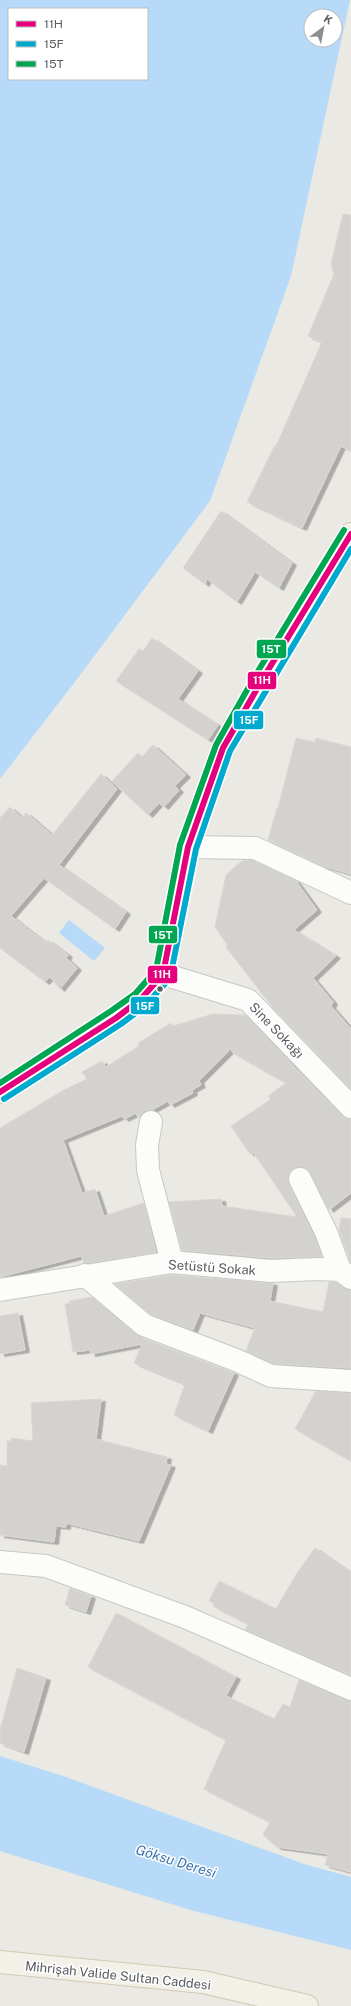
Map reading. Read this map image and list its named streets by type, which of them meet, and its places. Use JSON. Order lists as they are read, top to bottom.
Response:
{
  "streets": {
    "main road": ["Mihrişah Valide Sultan Caddesi"],
    "street": ["Sine Sokağı", "Setüstü Sokak"]
  },
  "water": ["Göksu Deresi"],
  "lines": ["transit line 15T", "transit line 11H", "transit line 15F"],
  "legend": ["11H", "15F", "15T"],
  "north": "top right"
}
